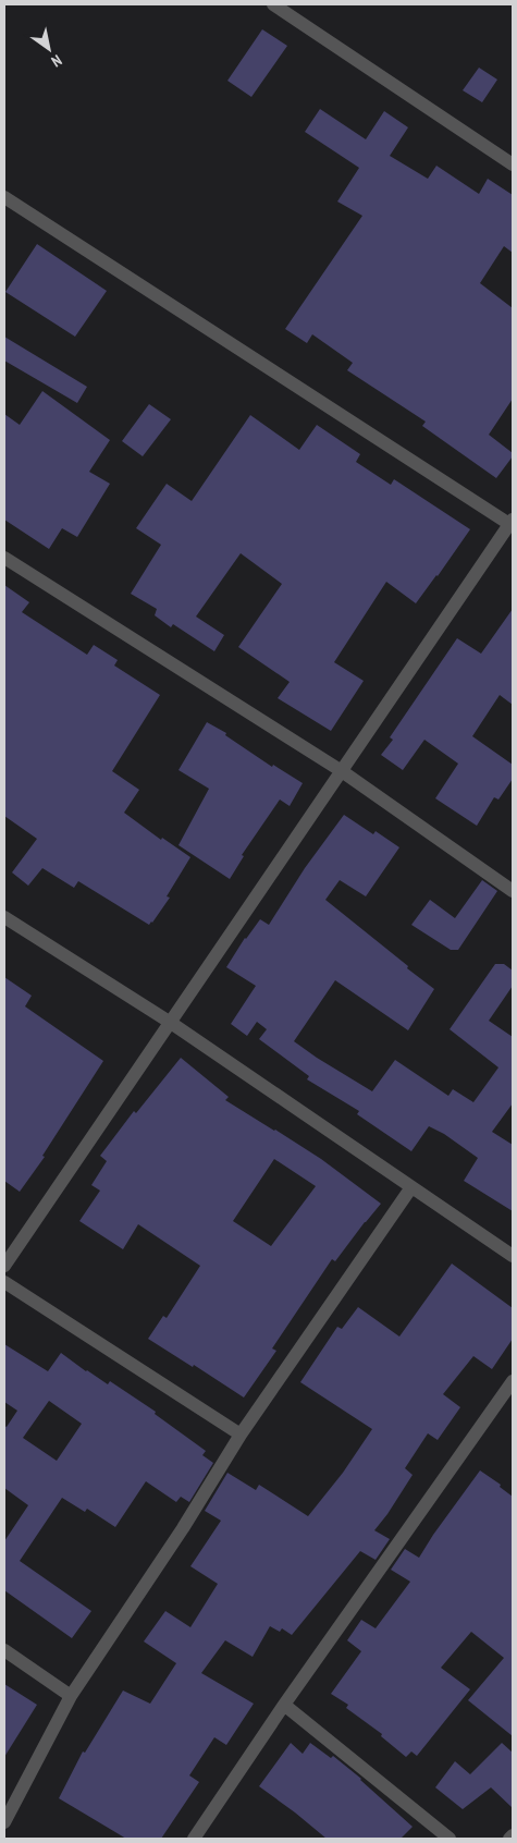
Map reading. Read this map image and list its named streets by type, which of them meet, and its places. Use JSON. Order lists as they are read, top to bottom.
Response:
{
  "north": "bottom right"
}
